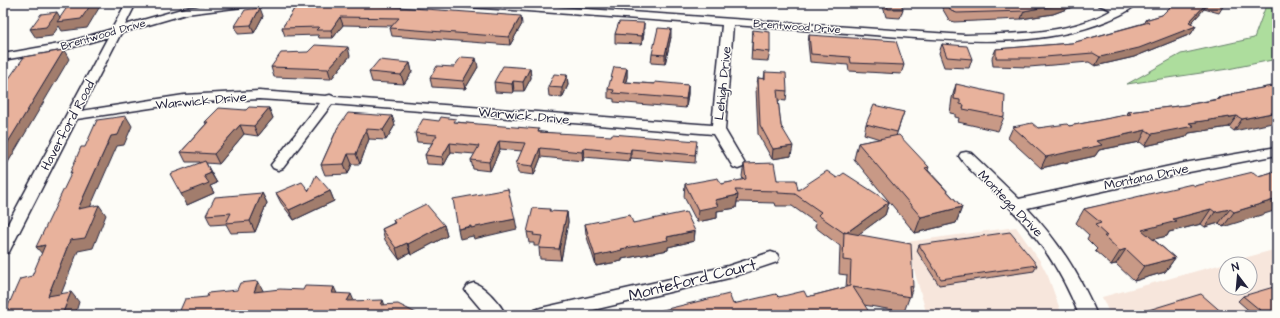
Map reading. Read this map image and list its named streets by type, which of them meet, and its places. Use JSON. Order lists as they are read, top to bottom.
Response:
{
  "streets": {
    "street": [
      "Brentwood Drive",
      "Lehigh Drive",
      "Warwick Drive",
      "Haverford Road",
      "Montana Drive",
      "Montega Drive",
      "Monteford Court"
    ]
  },
  "crossings": [
    ["Brentwood Drive", "Lehigh Drive"],
    ["Brentwood Drive", "Haverford Road"],
    ["Lehigh Drive", "Warwick Drive"],
    ["Warwick Drive", "Haverford Road"],
    ["Montana Drive", "Montega Drive"]
  ],
  "north": "top"
}
